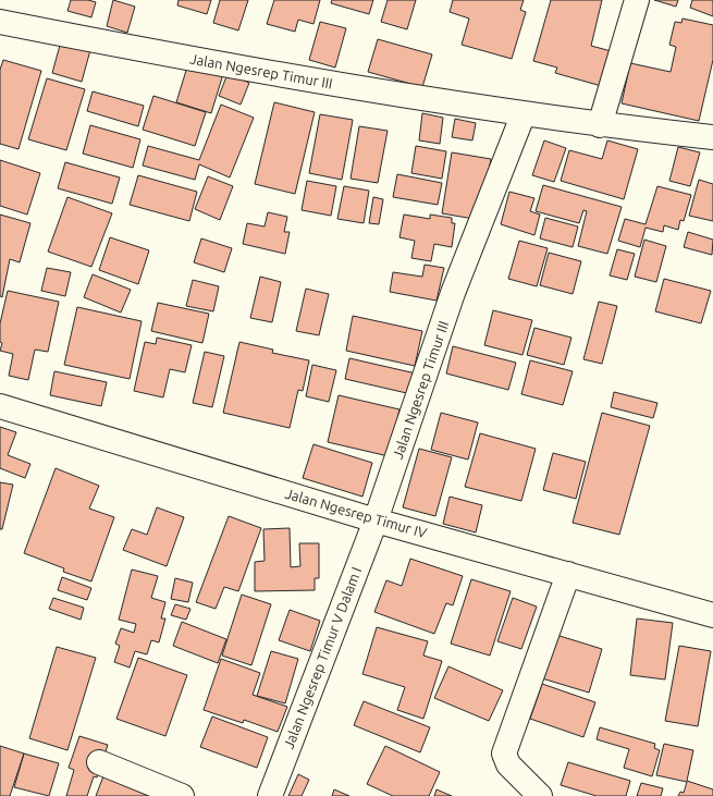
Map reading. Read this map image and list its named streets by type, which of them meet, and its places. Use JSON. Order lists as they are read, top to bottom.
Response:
{
  "streets": {
    "street": ["Jalan Ngesrep Timur III", "Jalan Ngesrep Timur IV", "Jalan Ngesrep Timur V Dalam I"]
  },
  "crossings": [
    ["Jalan Ngesrep Timur III", "Jalan Ngesrep Timur IV"],
    ["Jalan Ngesrep Timur III", "Jalan Ngesrep Timur V Dalam I"],
    ["Jalan Ngesrep Timur IV", "Jalan Ngesrep Timur V Dalam I"]
  ]
}
